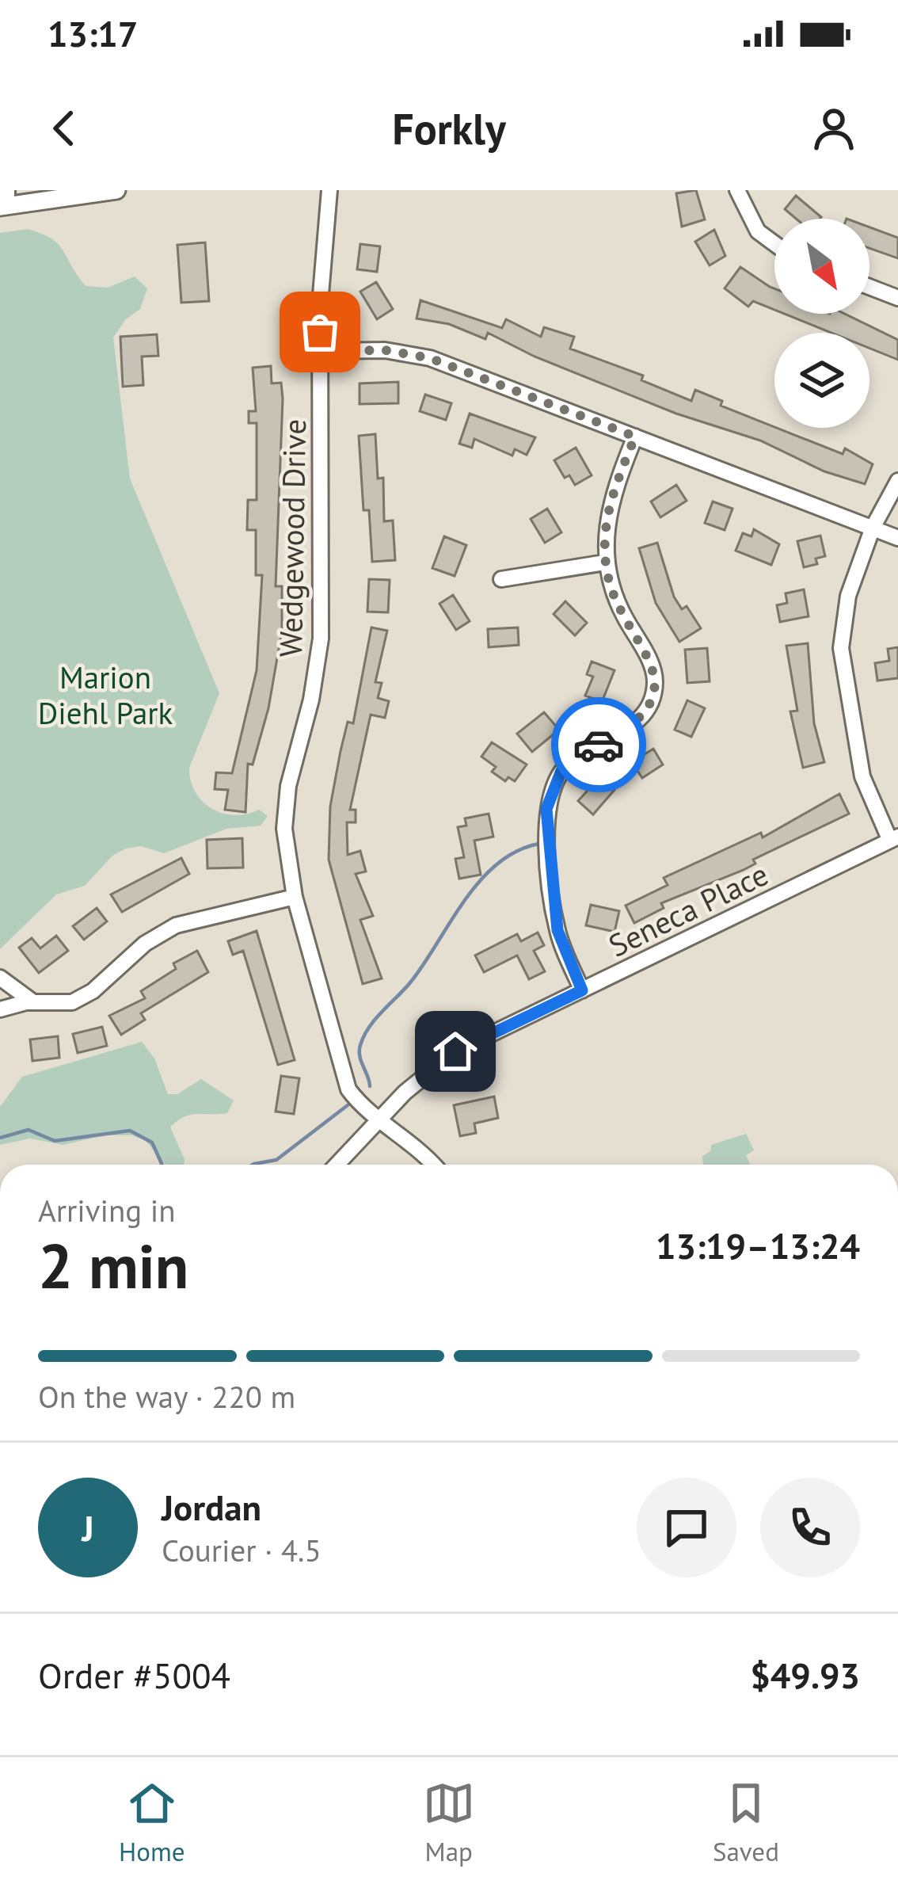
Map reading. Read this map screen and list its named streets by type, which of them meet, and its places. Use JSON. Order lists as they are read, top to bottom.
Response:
{
  "streets": {
    "street": ["Wedgewood Drive", "Seneca Place"]
  },
  "crossings": [
    ["Wedgewood Drive", "Seneca Place"]
  ],
  "parks": ["Marion Diehl Park"],
  "north": "bottom right",
  "page": {
    "status": "13:17",
    "header": "Forkly",
    "heading": ["2 min", "Arriving in", "13:19–13:24"],
    "panel": [
      "Jordan",
      "Courier · 4.5",
      "Order #5004",
      "$49.93"
    ],
    "bar": "On the way · 220 m",
    "round": "J",
    "tabs": ["Home", "Map", "Saved"]
  }
}
